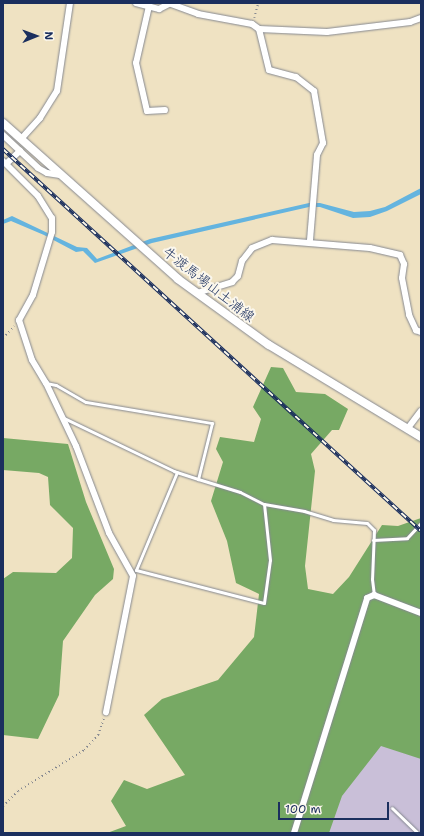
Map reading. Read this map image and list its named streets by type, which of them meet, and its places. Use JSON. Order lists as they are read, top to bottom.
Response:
{
  "streets": {
    "main road": ["牛渡馬場山土浦線"]
  },
  "scale_bar": "100 m",
  "north": "right"
}
